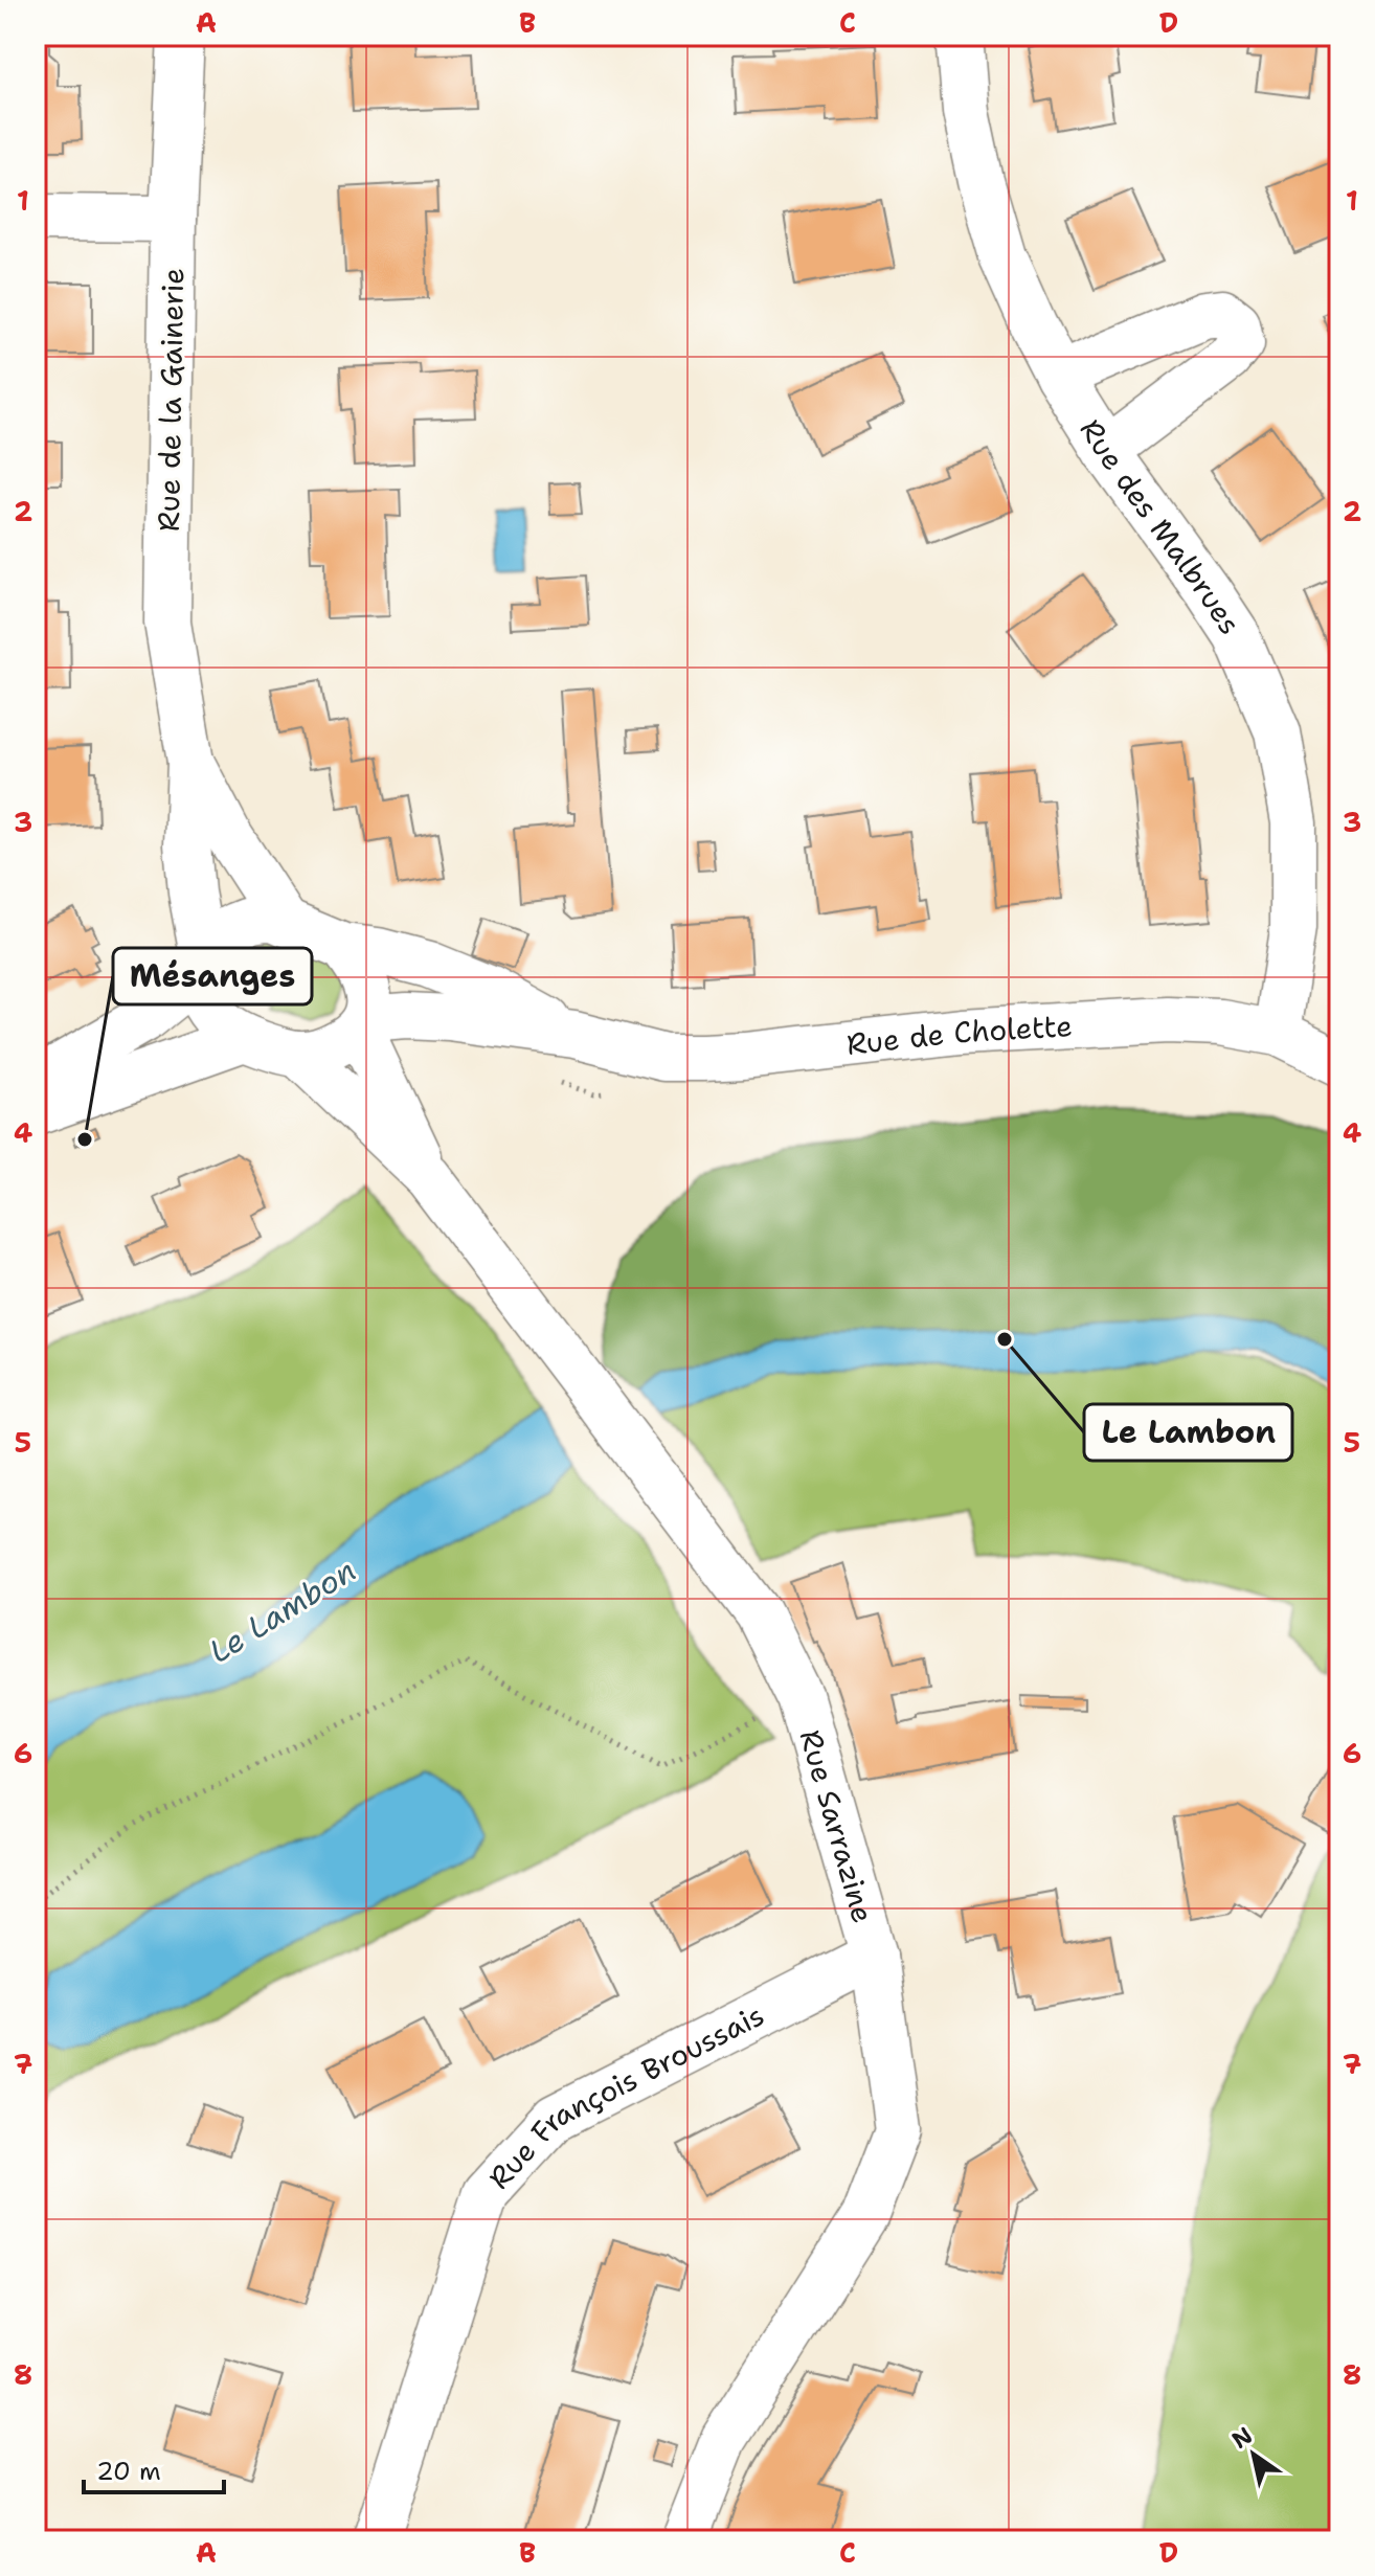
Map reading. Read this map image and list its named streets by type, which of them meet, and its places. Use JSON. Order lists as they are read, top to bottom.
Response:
{
  "streets": {
    "street": [
      "Rue de la Gainerie",
      "Rue des Malbrues",
      "Rue de Cholette",
      "Rue Sarrazine",
      "Rue François Broussais"
    ]
  },
  "crossings": [
    ["Rue de la Gainerie", "Rue de Cholette"],
    ["Rue de la Gainerie", "Rue Sarrazine"],
    ["Rue des Malbrues", "Rue de Cholette"],
    ["Rue de Cholette", "Rue Sarrazine"],
    ["Rue Sarrazine", "Rue François Broussais"]
  ],
  "water": ["Le Lambon"],
  "places": ["Mésanges", "Le Lambon"],
  "scale_bar": "20 m",
  "north": "top left",
  "grid": {
    "columns": [
      "A",
      "B",
      "C",
      "D"
    ],
    "rows": [
      "1",
      "2",
      "3",
      "4",
      "5",
      "6",
      "7",
      "8"
    ]
  }
}
